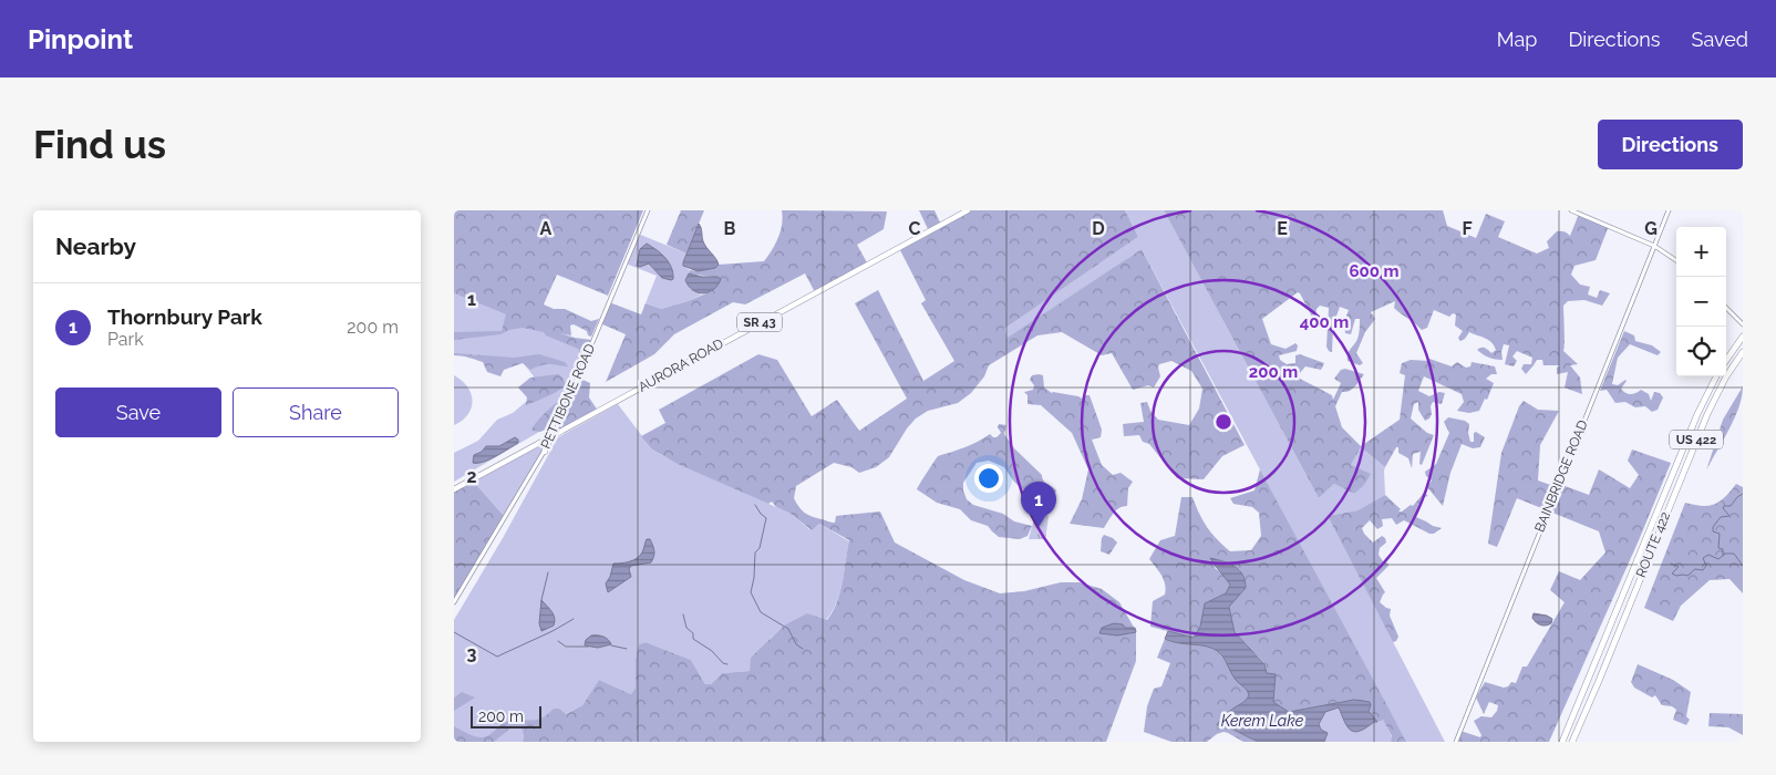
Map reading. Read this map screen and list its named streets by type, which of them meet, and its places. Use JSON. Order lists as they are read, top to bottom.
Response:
{
  "streets": {
    "highway": ["US 422", "ROUTE 422"],
    "main road": ["SR 43", "AURORA ROAD"],
    "street": ["PETTIBONE ROAD", "BAINBRIDGE ROAD"]
  },
  "crossings": [
    ["AURORA ROAD", "PETTIBONE ROAD"]
  ],
  "water": ["Kerem Lake"],
  "scale_bar": "200 m",
  "page": {
    "header": "Pinpoint",
    "nav": ["Map", "Directions", "Saved"],
    "buttons": [
      "Directions",
      ["Save", "Share"]
    ],
    "title": "Find us",
    "heading": "Nearby",
    "map_buttons": ["+", "−"],
    "list": [
      {
        "mark": "1",
        "name": "Thornbury Park",
        "note": "Park",
        "value": "200 m"
      }
    ],
    "pins": "1",
    "scale": "200 m"
  },
  "grid": {
    "columns": [
      "A",
      "B",
      "C",
      "D",
      "E",
      "F",
      "G"
    ],
    "rows": ["1", "2", "3"]
  },
  "rings": ["600 m", "400 m", "200 m"]
}
